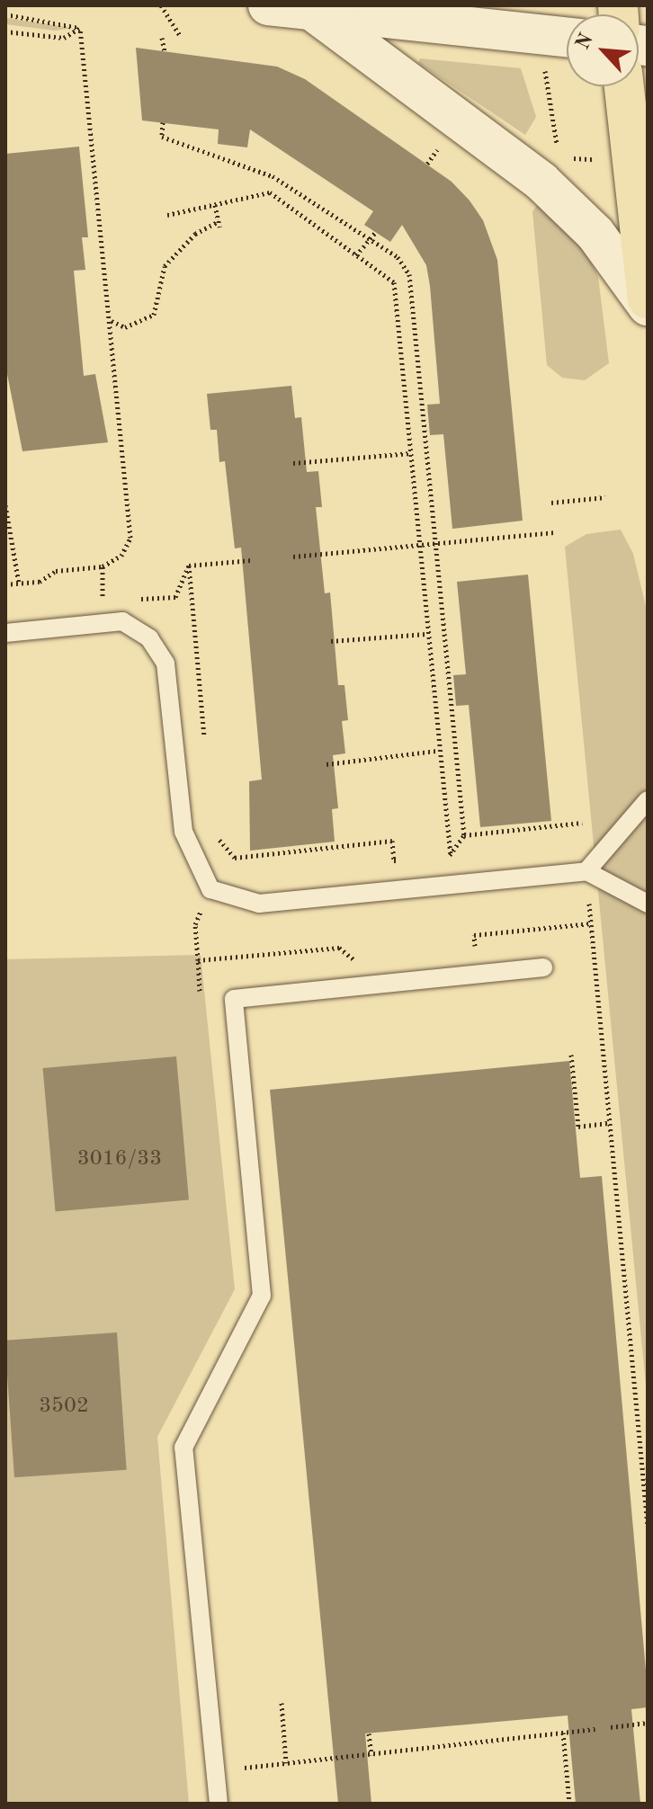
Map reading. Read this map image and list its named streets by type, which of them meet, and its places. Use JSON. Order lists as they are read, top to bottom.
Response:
{
  "house_numbers": ["3016/33", "3502"],
  "north": "top left"
}
